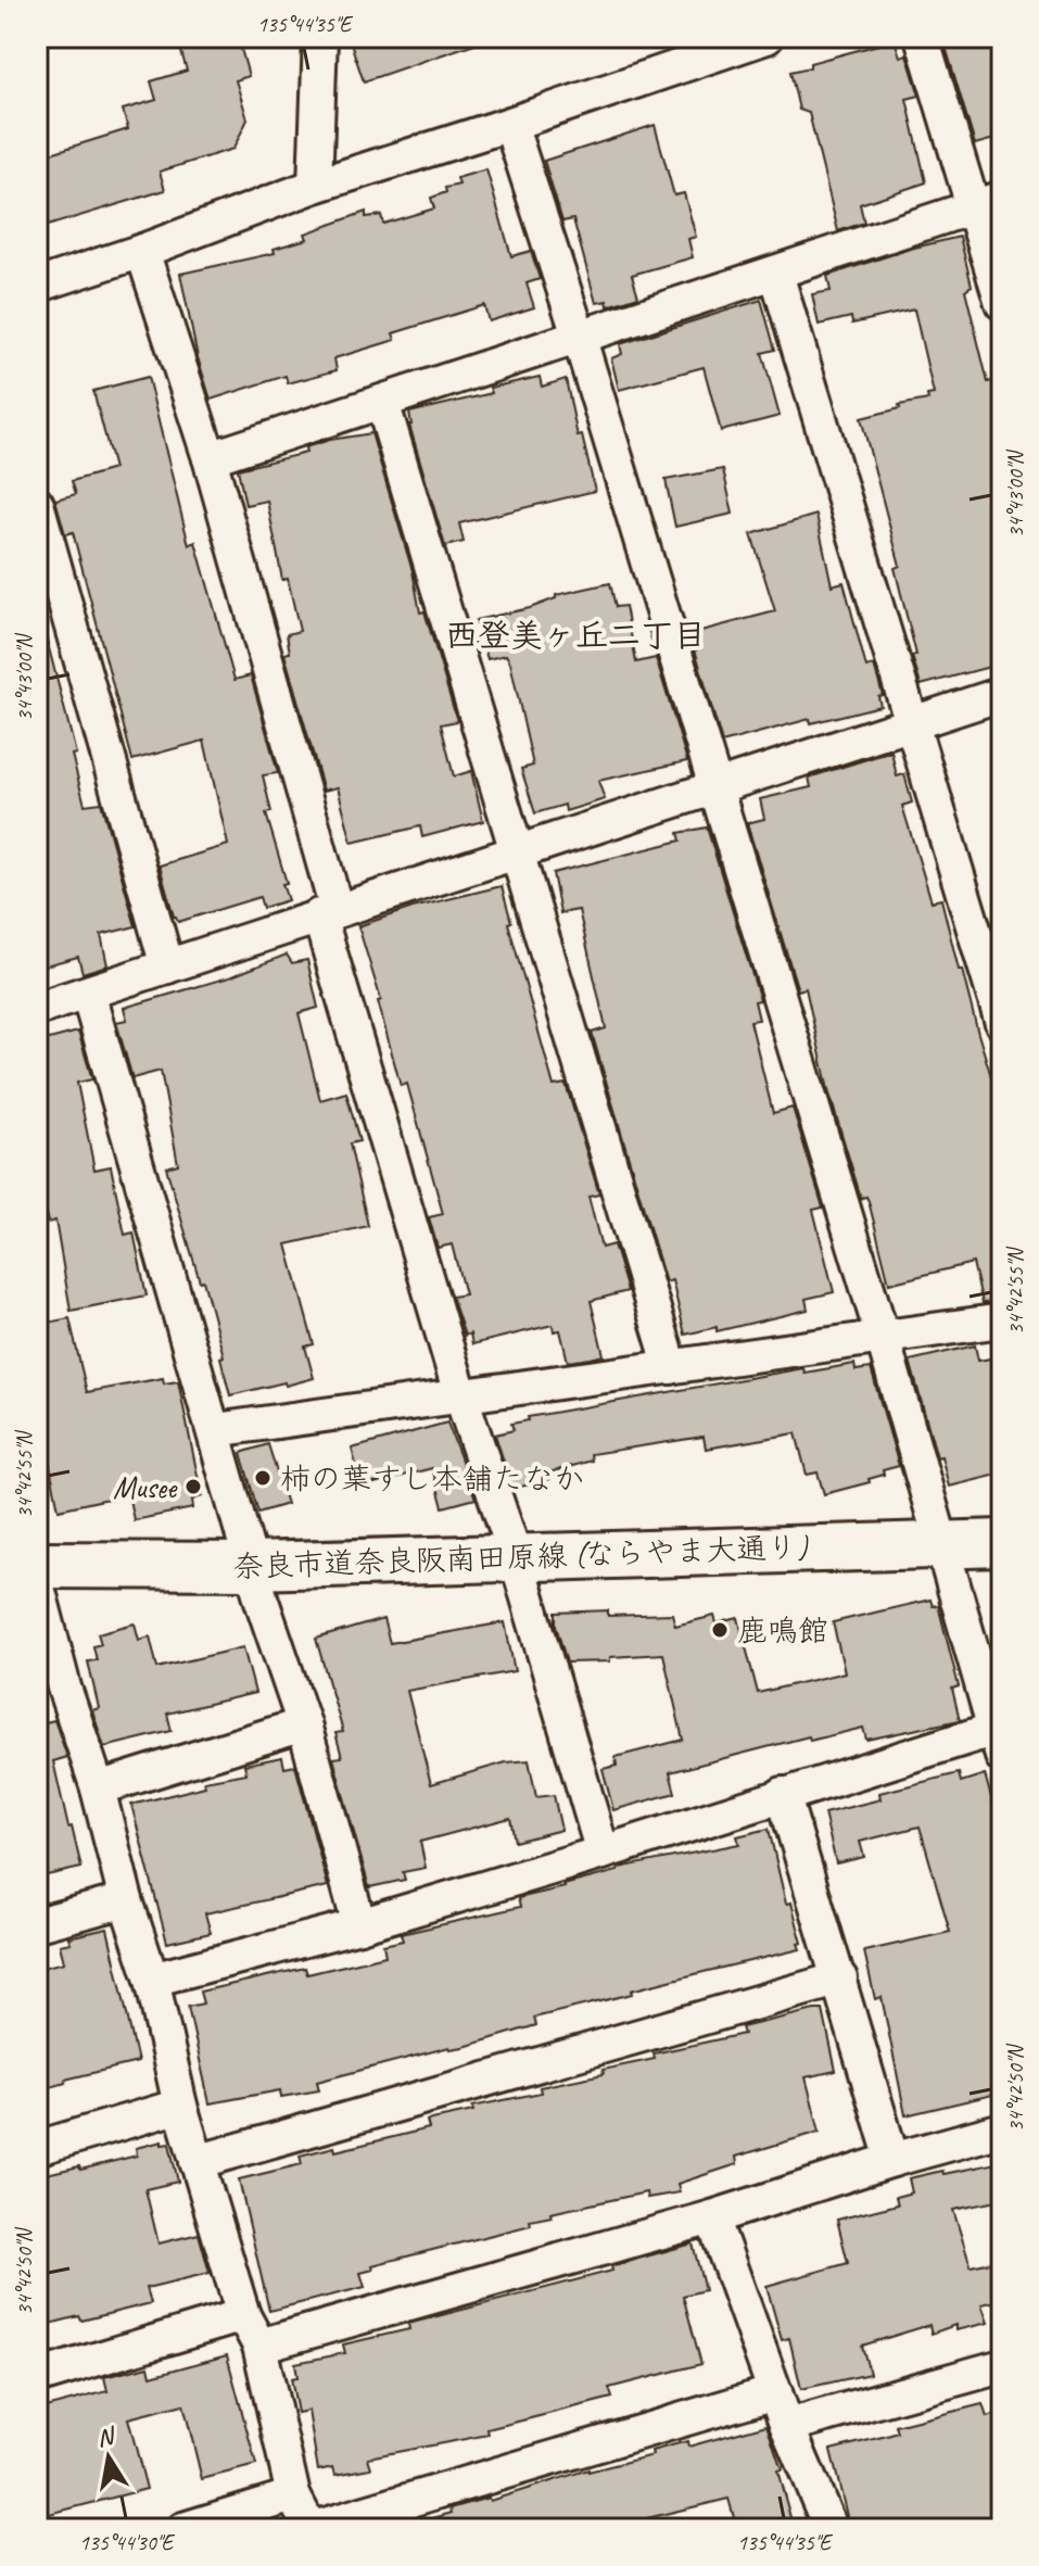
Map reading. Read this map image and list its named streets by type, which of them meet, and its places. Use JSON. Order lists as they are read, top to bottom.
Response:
{
  "streets": {
    "street": ["奈良市道奈良阪南田原線 (ならやま大通り)"]
  },
  "districts": ["西登美ヶ丘二丁目"],
  "places": ["柿の葉すし本舗たなか", "Musee", "鹿鳴館"],
  "north": "top",
  "coordinates": [
    "135°44'35\"E",
    "34°43'00\"N",
    "34°42'55\"N",
    "34°42'50\"N",
    "135°44'30\"E"
  ]
}
